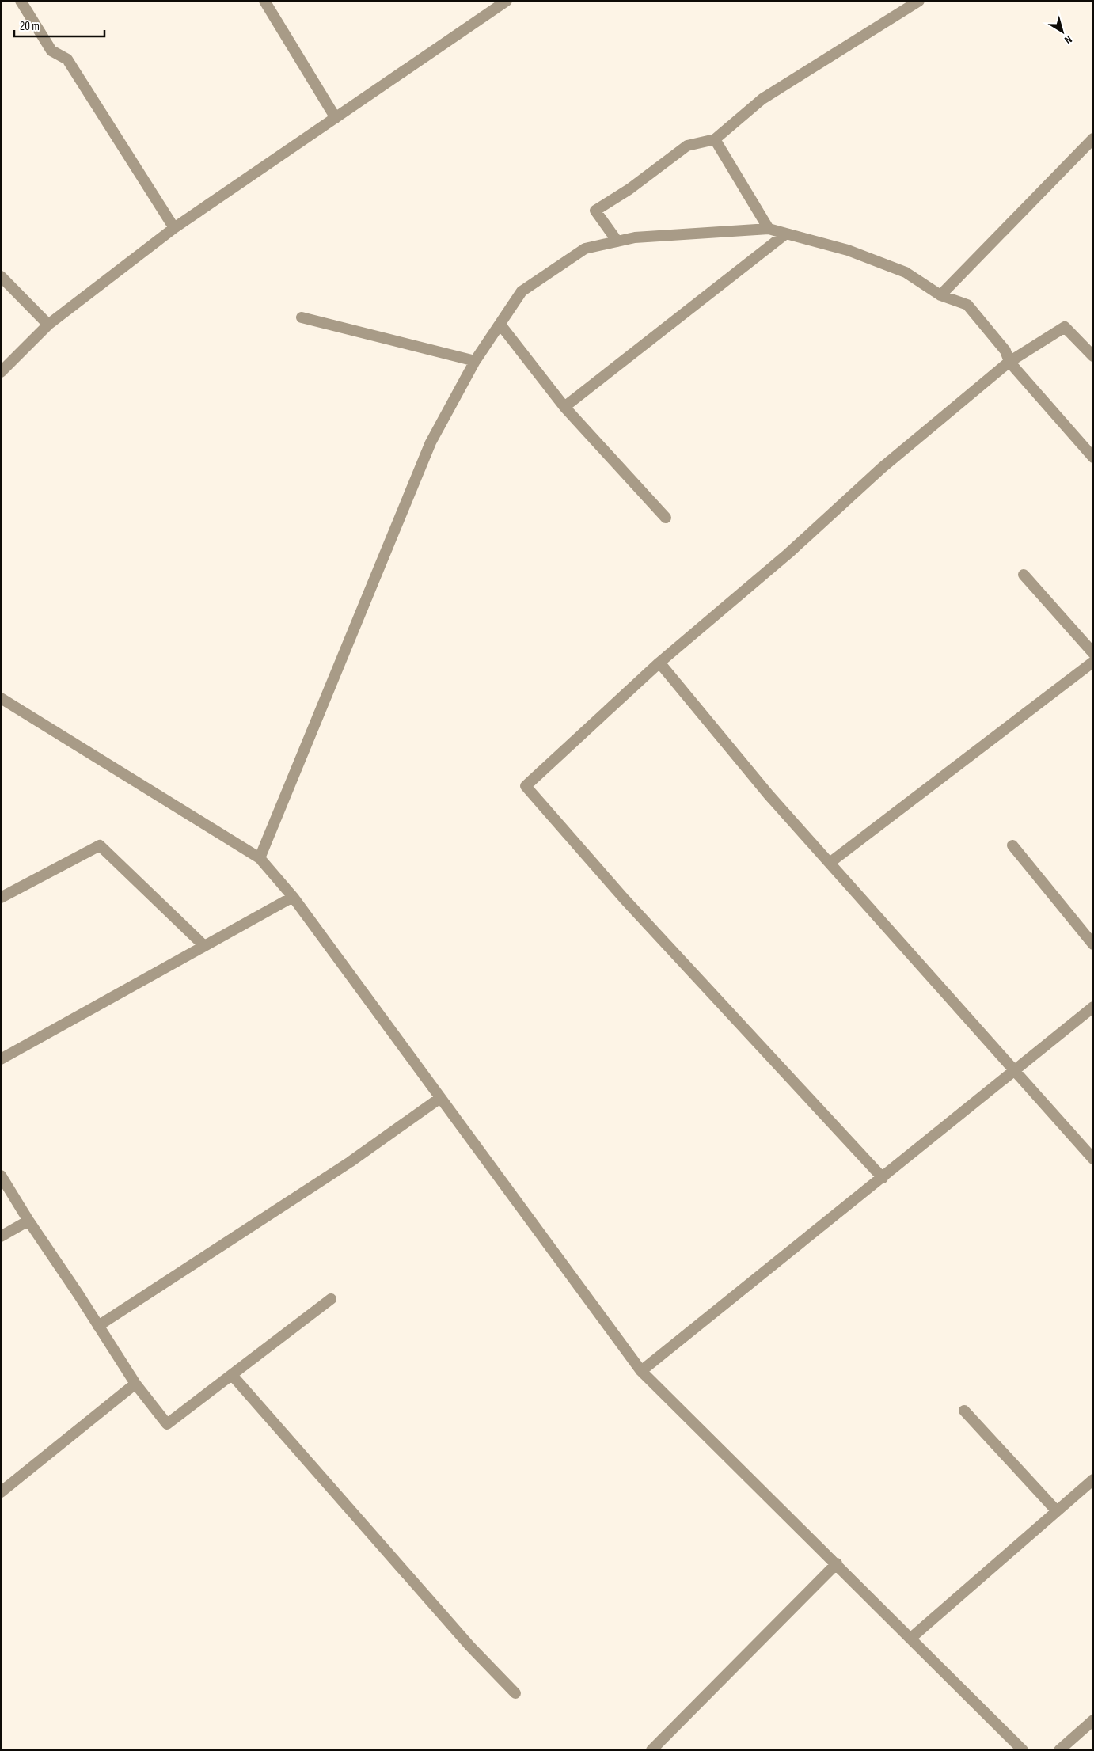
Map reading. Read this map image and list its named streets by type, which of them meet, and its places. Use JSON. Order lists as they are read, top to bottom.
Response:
{
  "scale_bar": "20 m",
  "north": "bottom right"
}
